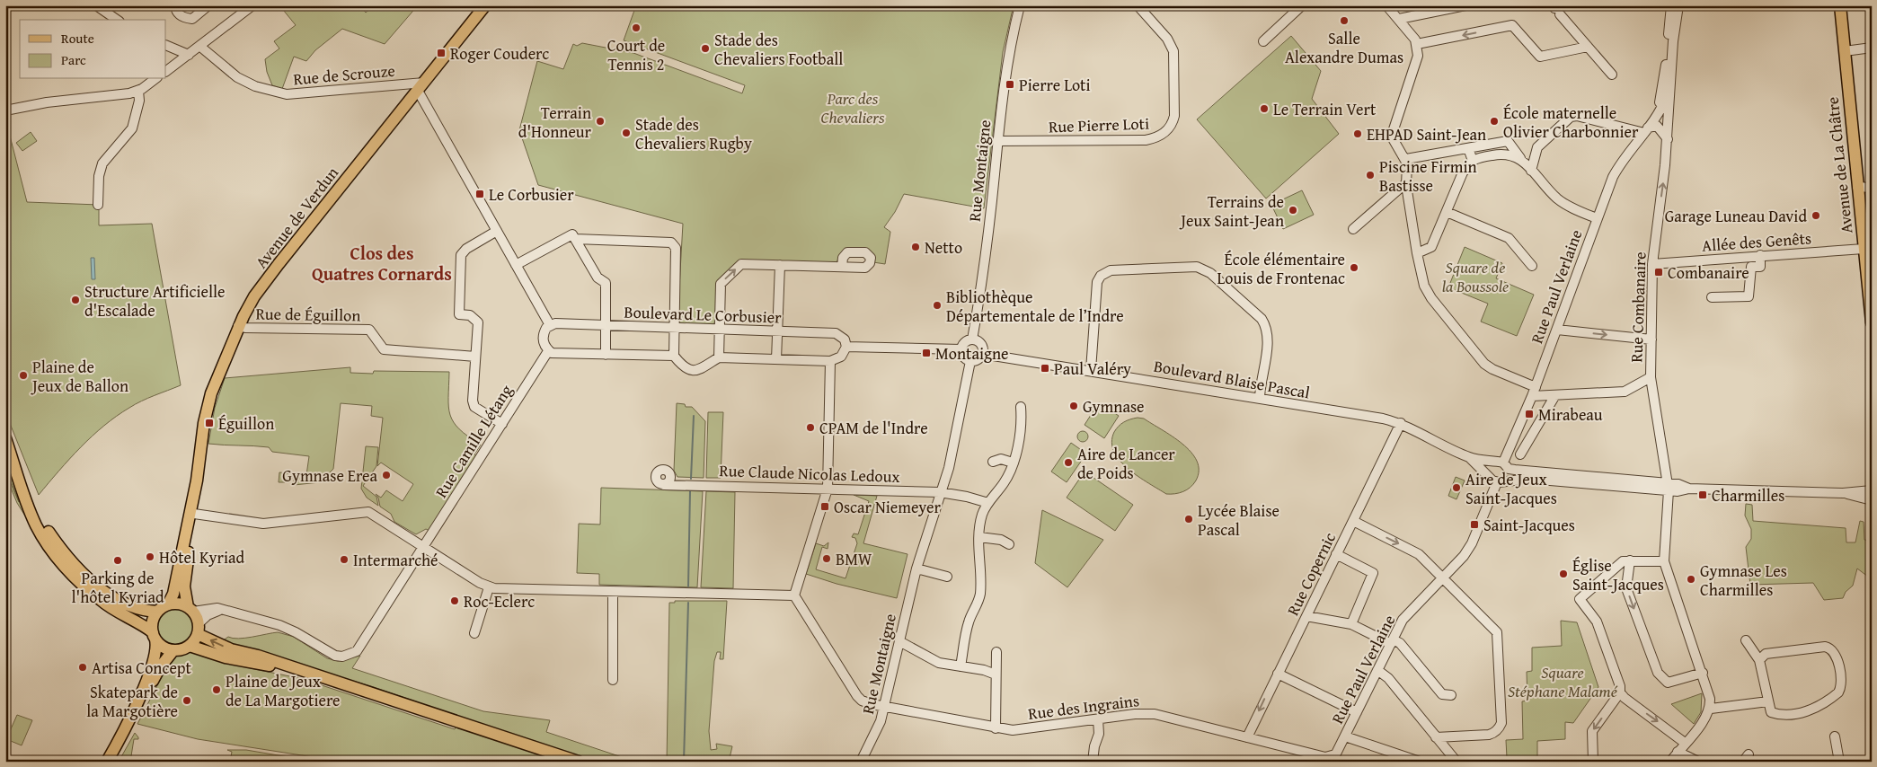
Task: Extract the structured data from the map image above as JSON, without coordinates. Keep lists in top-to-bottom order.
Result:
{
  "streets": {
    "main road": ["Avenue de La Châtre", "Avenue de Verdun"],
    "street": [
      "Rue de Scrouze",
      "Rue Pierre Loti",
      "Rue Montaigne",
      "Allée des Genêts",
      "Rue Paul Verlaine",
      "Rue Combanaire",
      "Rue de Éguillon",
      "Boulevard Le Corbusier",
      "Boulevard Blaise Pascal",
      "Rue Camille Létang",
      "Rue Claude Nicolas Ledoux",
      "Rue Copernic",
      "Rue des Ingrains"
    ]
  },
  "crossings": [
    ["Rue de Scrouze", "Avenue de Verdun"],
    ["Rue Pierre Loti", "Rue Montaigne"],
    ["Avenue de La Châtre", "Allée des Genêts"],
    ["Rue Montaigne", "Boulevard Blaise Pascal"],
    ["Rue Montaigne", "Rue Claude Nicolas Ledoux"],
    ["Rue Montaigne", "Rue des Ingrains"],
    ["Avenue de Verdun", "Rue de Éguillon"],
    ["Avenue de Verdun", "Rue Camille Létang"],
    ["Allée des Genêts", "Rue Combanaire"],
    ["Rue Paul Verlaine", "Rue Combanaire"],
    ["Rue Paul Verlaine", "Boulevard Blaise Pascal"],
    ["Rue Paul Verlaine", "Rue des Ingrains"],
    ["Boulevard Blaise Pascal", "Rue Copernic"],
    ["Rue Copernic", "Rue des Ingrains"]
  ],
  "districts": ["Clos des Quatres Cornards"],
  "parks": ["Parc des Chevaliers", "Square de la Boussole", "Square Stéphane Malamé"],
  "places": {
    "other": [
      "Salle Alexandre Dumas",
      "Court de Tennis 2",
      "Stade des Chevaliers Football",
      "Le Terrain Vert",
      "Terrain d'Honneur",
      "École maternelle Olivier Charbonnier",
      "Stade des Chevaliers Rugby",
      "EHPAD Saint-Jean",
      "Piscine Firmin Bastisse",
      "Terrains de Jeux Saint-Jean",
      "Garage Luneau David",
      "Netto",
      "École élémentaire Louis de Frontenac",
      "Structure Artificielle d'Escalade",
      "Bibliothèque Départementale de l’Indre",
      "Plaine de Jeux de Ballon",
      "Gymnase",
      "CPAM de l'Indre",
      "Aire de Lancer de Poids",
      "Gymnase Erea",
      "Aire de Jeux Saint-Jacques",
      "Lycée Blaise Pascal",
      "Hôtel Kyriad",
      "BMW",
      "Intermarché",
      "Parking de l'hôtel Kyriad",
      "Église Saint-Jacques",
      "Gymnase Les Charmilles",
      "Roc-Eclerc",
      "Artisa Concept",
      "Plaine de Jeux de La Margotiere",
      "Skatepark de la Margotière"
    ],
    "transit": [
      "Roger Couderc",
      "Pierre Loti",
      "Le Corbusier",
      "Combanaire",
      "Montaigne",
      "Paul Valéry",
      "Mirabeau",
      "Éguillon",
      "Charmilles",
      "Oscar Niemeyer",
      "Saint-Jacques"
    ]
  },
  "legend": ["Route", "Parc"]
}
